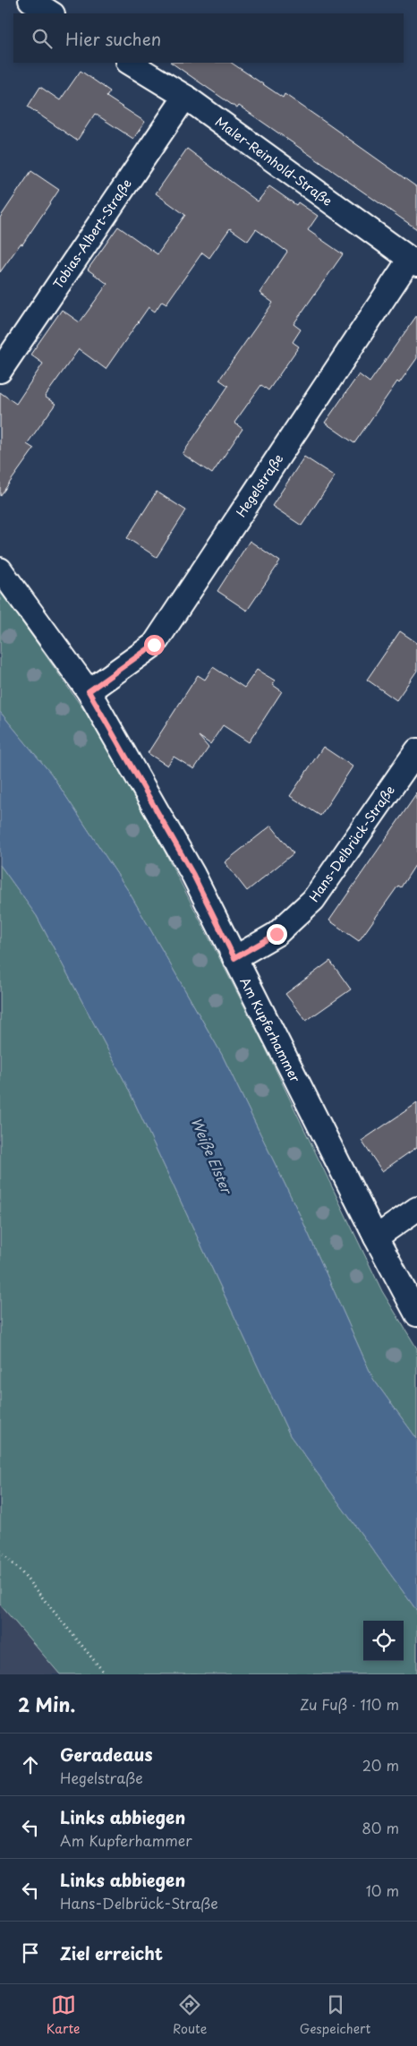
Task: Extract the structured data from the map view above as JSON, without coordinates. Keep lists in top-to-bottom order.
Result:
{
  "streets": {
    "street": [
      "Maler-Reinhold-Straße",
      "Tobias-Albert-Straße",
      "Hegelstraße",
      "Hans-Delbrück-Straße",
      "Am Kupferhammer"
    ]
  },
  "crossings": [
    ["Maler-Reinhold-Straße", "Tobias-Albert-Straße"],
    ["Maler-Reinhold-Straße", "Hegelstraße"],
    ["Hegelstraße", "Am Kupferhammer"],
    ["Hans-Delbrück-Straße", "Am Kupferhammer"]
  ],
  "water": ["Weiße Elster"],
  "page": {
    "search": "Hier suchen",
    "heading": ["2 Min.", "Zu Fuß · 110 m"],
    "list": [
      ["Geradeaus", "Hegelstraße", "20 m"],
      ["Links abbiegen", "Am Kupferhammer", "80 m"],
      ["Links abbiegen", "Hans-Delbrück-Straße", "10 m"],
      "Ziel erreicht"
    ],
    "nav": ["Karte", "Route", "Gespeichert"]
  }
}
